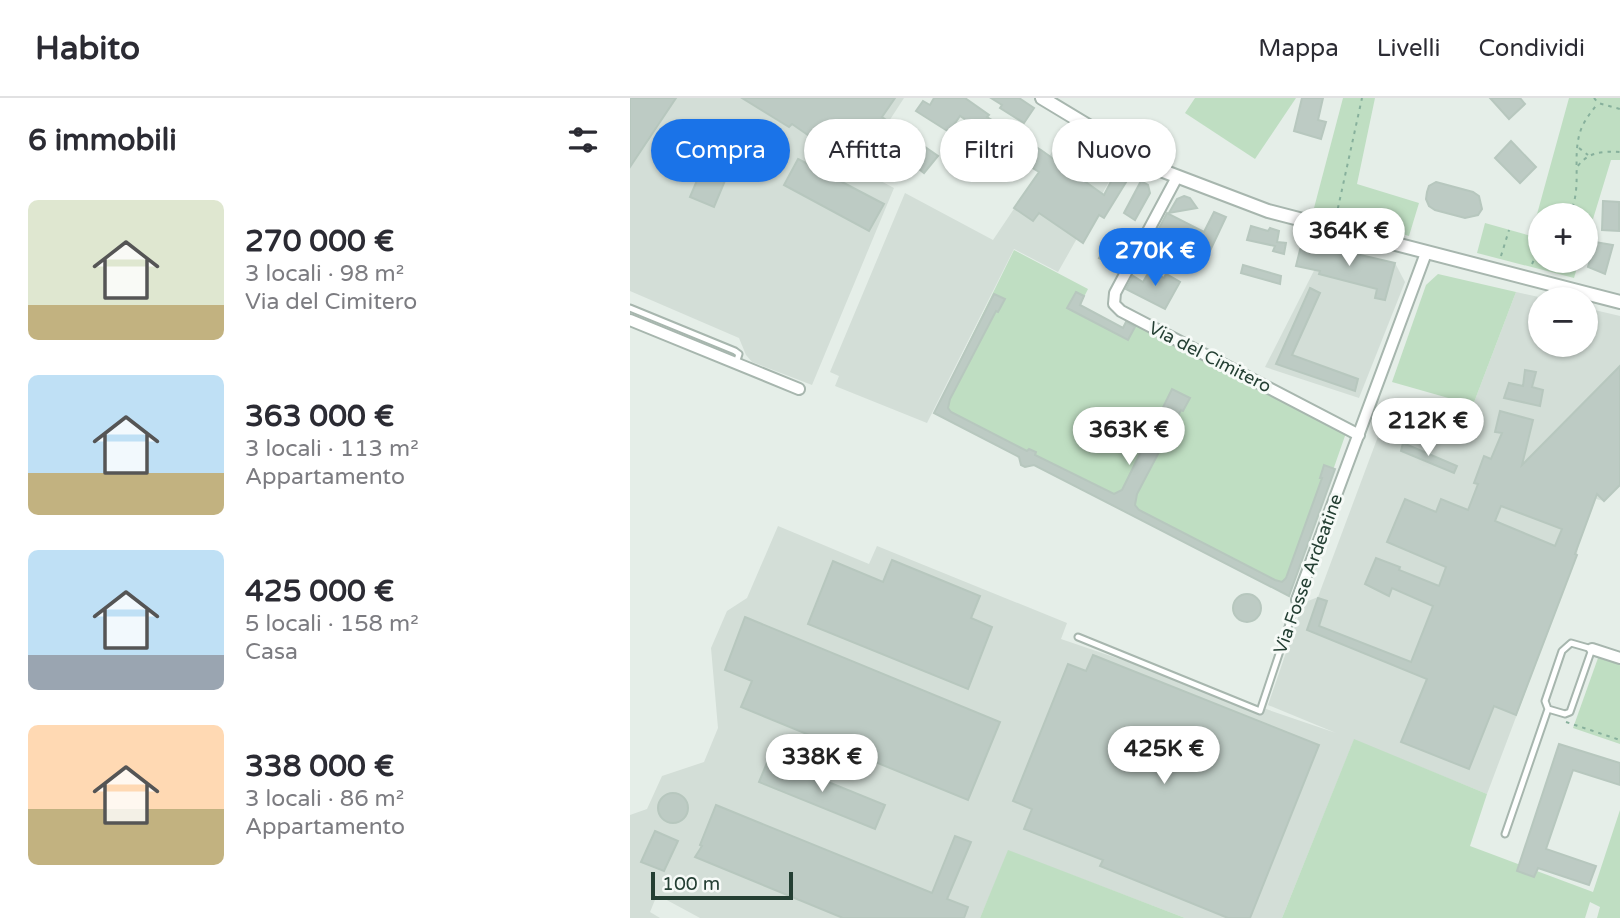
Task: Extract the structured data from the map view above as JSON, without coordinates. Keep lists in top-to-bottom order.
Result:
{
  "streets": {
    "street": ["Via del Cimitero", "Via Fosse Ardeatine"]
  },
  "crossings": [
    ["Via del Cimitero", "Via Fosse Ardeatine"]
  ],
  "scale_bar": "100 m",
  "page": {
    "header": "Habito",
    "nav": ["Mappa", "Livelli", "Condividi"],
    "heading": "6 immobili",
    "chip": [
      "Compra",
      "Affitta",
      "Filtri",
      "Nuovo"
    ],
    "list": [
      {
        "name": "270 000 €",
        "note": "3 locali · 98 m² · Via del Cimitero"
      },
      {
        "name": "363 000 €",
        "note": "3 locali · 113 m² · Appartamento"
      },
      {
        "name": "425 000 €",
        "note": "5 locali · 158 m² · Casa"
      },
      {
        "name": "338 000 €",
        "note": "3 locali · 86 m² · Appartamento"
      }
    ],
    "map_buttons": ["+", "−"],
    "price": [
      "364K €",
      "270K €",
      "212K €",
      "363K €",
      "425K €",
      "338K €"
    ],
    "scale": "100 m"
  }
}
